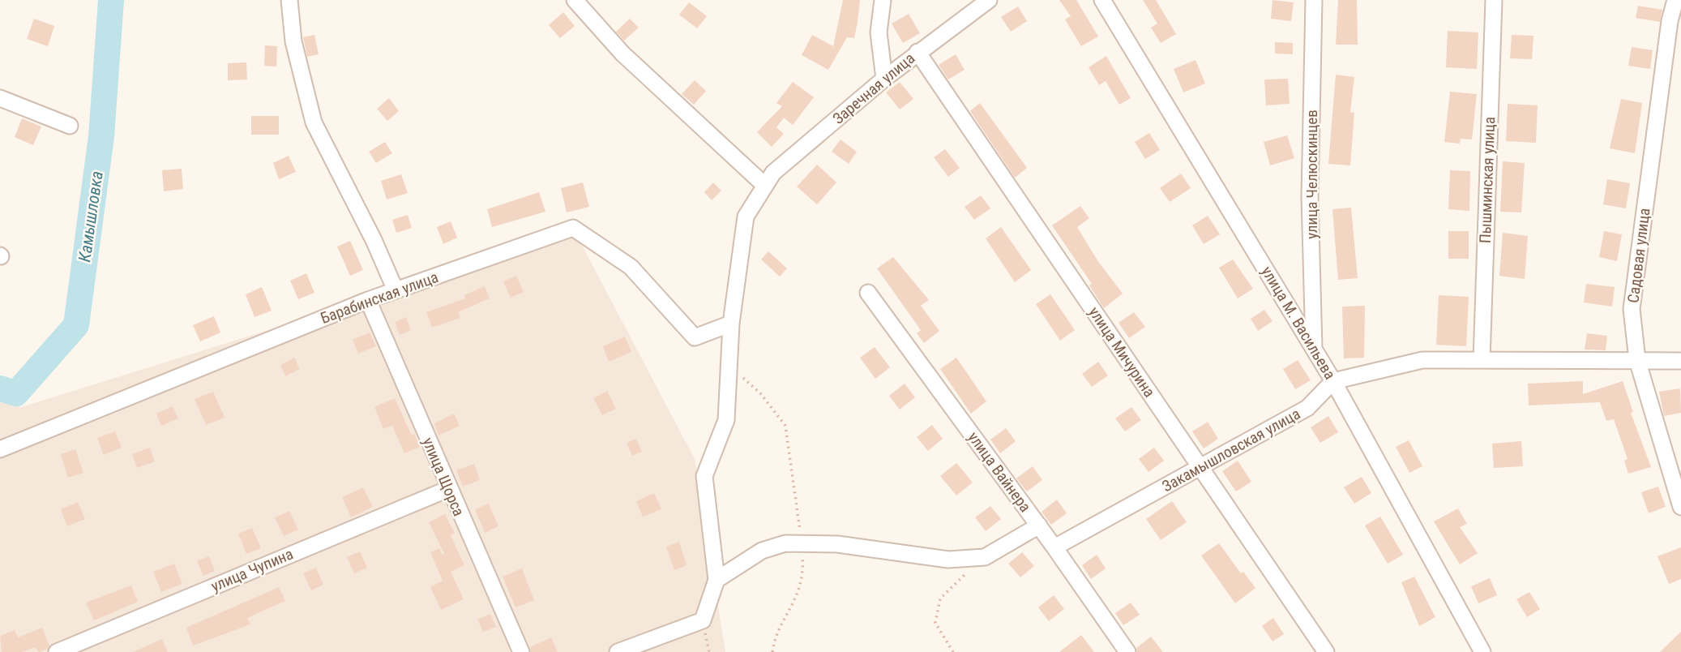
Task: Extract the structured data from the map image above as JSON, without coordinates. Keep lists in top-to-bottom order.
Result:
{
  "streets": {
    "street": [
      "Заречная улица",
      "улица Челюскинцев",
      "Пышминская улица",
      "Садовая улица",
      "Барабинская улица",
      "улица М. Васильева",
      "улица Мичурина",
      "Закамышловская улица",
      "улица Вайнера",
      "улица Щорса",
      "улица Чупина"
    ]
  },
  "crossings": [
    ["Заречная улица", "Барабинская улица"],
    ["Заречная улица", "улица Мичурина"],
    ["улица Челюскинцев", "улица М. Васильева"],
    ["Барабинская улица", "улица Щорса"],
    ["улица М. Васильева", "Закамышловская улица"],
    ["улица Мичурина", "Закамышловская улица"],
    ["Закамышловская улица", "улица Вайнера"],
    ["улица Щорса", "улица Чупина"]
  ],
  "water": ["Камышловка"]
}
